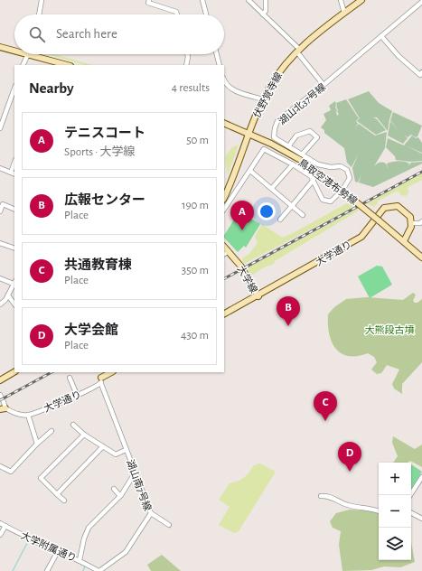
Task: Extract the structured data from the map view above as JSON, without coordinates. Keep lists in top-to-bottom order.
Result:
{
  "streets": {
    "main road": [
      "伏野覚寺線",
      "鳥取空港布勢線",
      "大学通り",
      "大学線"
    ],
    "street": ["湖山北37号線", "湖山南7号線", "大学附属通り"]
  },
  "crossings": [
    ["伏野覚寺線", "鳥取空港布勢線"],
    ["湖山北37号線", "鳥取空港布勢線"],
    ["大学通り", "大学線"],
    ["大学通り", "湖山南7号線"],
    ["湖山南7号線", "大学附属通り"]
  ],
  "parks": ["大熊段古墳"],
  "page": {
    "search": "Search here",
    "heading": ["Nearby", "4 results"],
    "list": [
      {
        "mark": "A",
        "name": "テニスコート",
        "note": "Sports · 大学線",
        "value": "50 m"
      },
      {
        "mark": "B",
        "name": "広報センター",
        "note": "Place",
        "value": "190 m"
      },
      {
        "mark": "C",
        "name": "共通教育棟",
        "note": "Place",
        "value": "350 m"
      },
      {
        "mark": "D",
        "name": "大学会館",
        "note": "Place",
        "value": "430 m"
      }
    ],
    "pins": [
      "A",
      "B",
      "C",
      "D"
    ],
    "map_buttons": ["+", "−"]
  }
}
